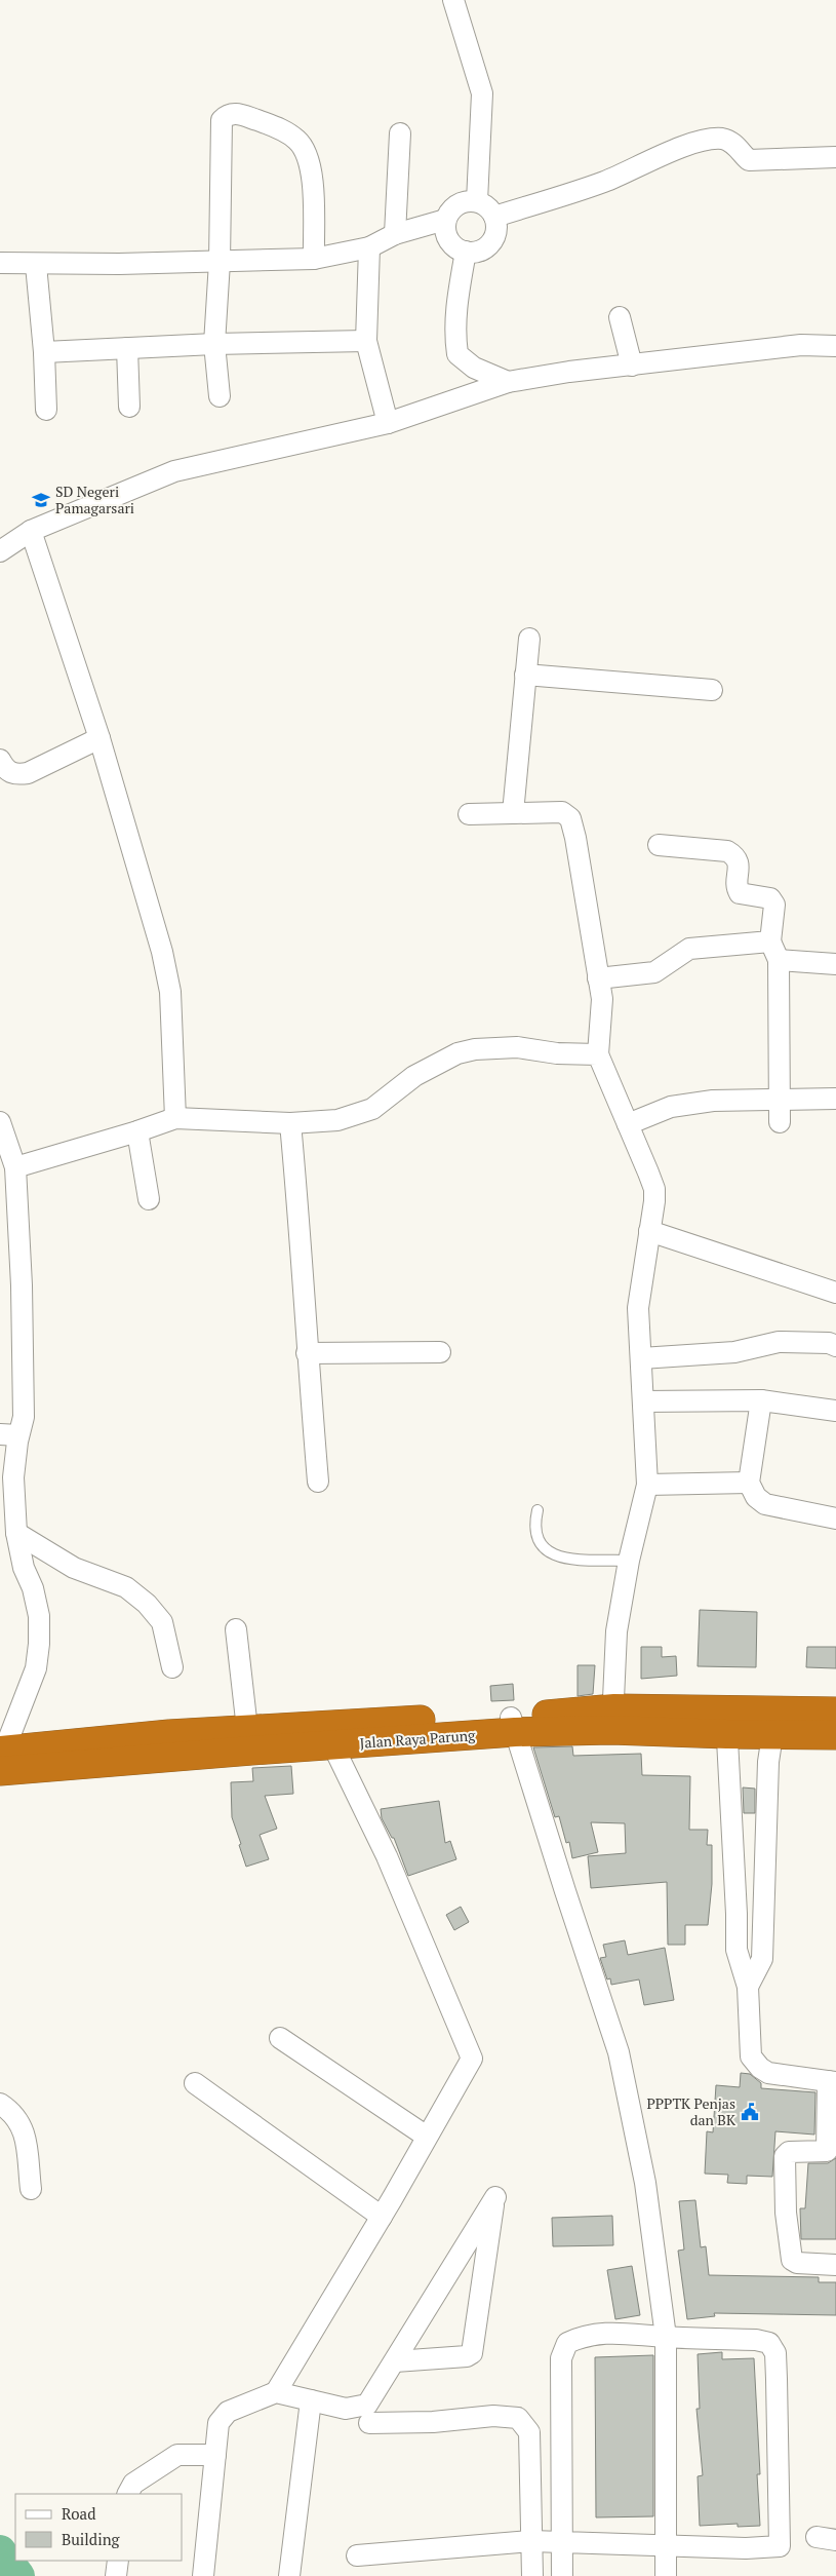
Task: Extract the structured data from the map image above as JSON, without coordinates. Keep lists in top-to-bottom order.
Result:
{
  "streets": {
    "highway": ["Jalan Raya Parung"]
  },
  "places": {
    "school or university": ["SD Negeri Pamagarsari"],
    "public building": ["PPPTK Penjas dan BK"]
  },
  "legend": ["Road", "Building"]
}
